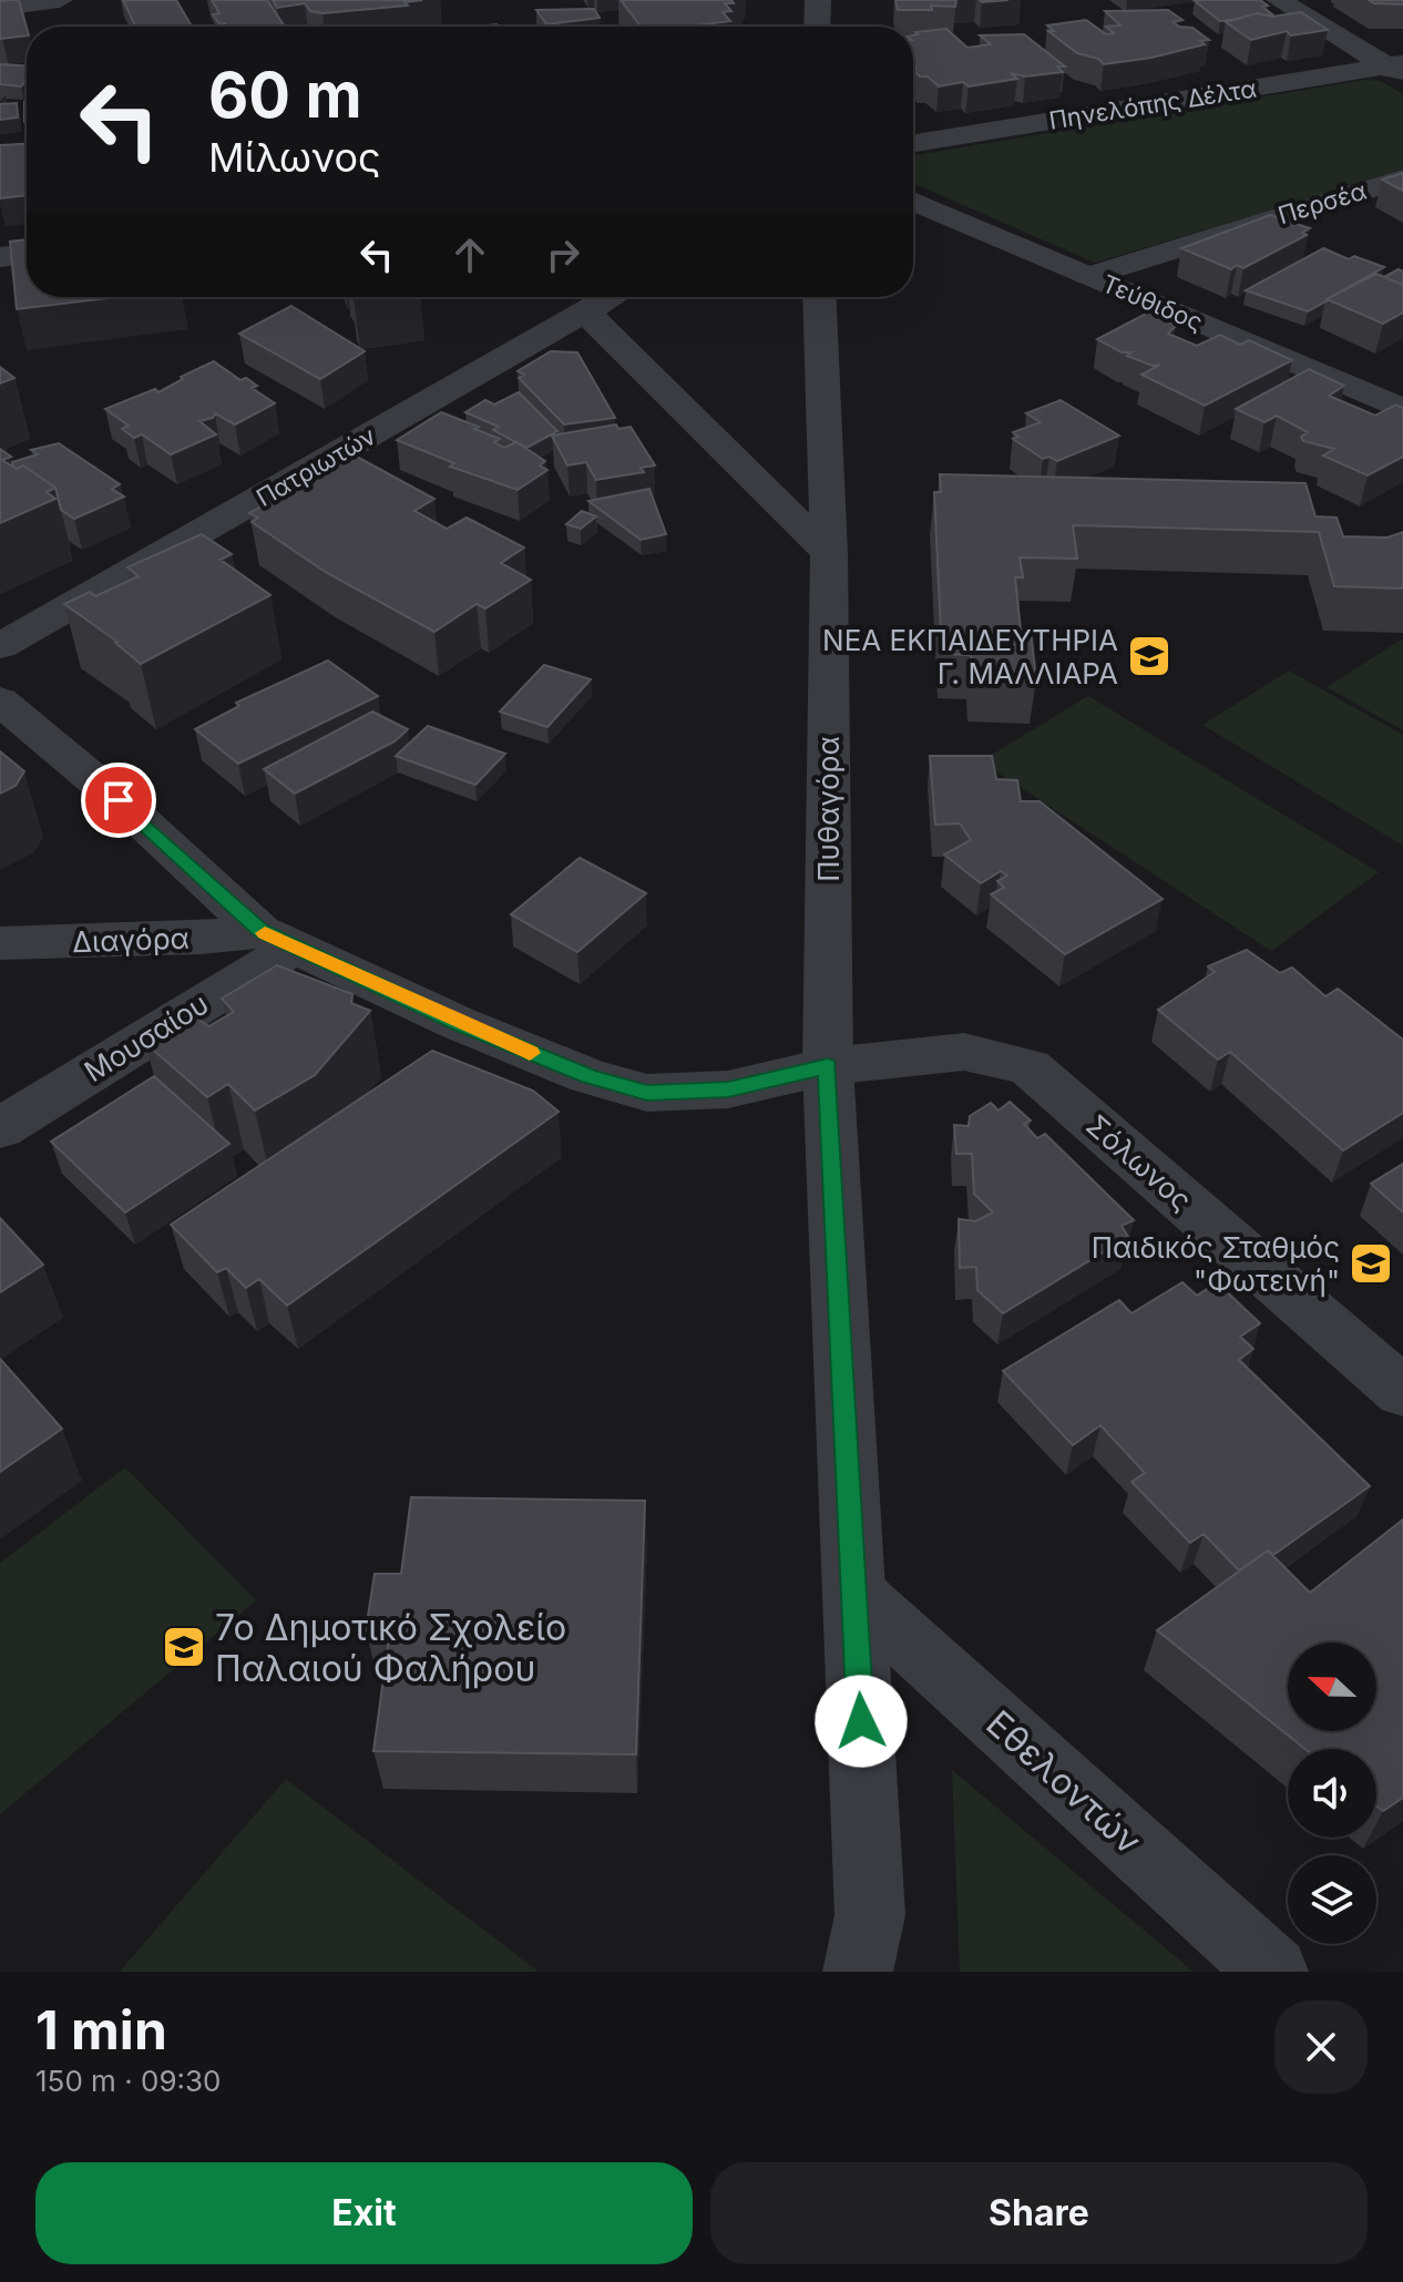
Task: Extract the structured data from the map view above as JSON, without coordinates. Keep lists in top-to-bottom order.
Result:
{
  "streets": {
    "street": [
      "Πηνελόπης Δέλτα",
      "Περσέα",
      "Τεύθιδος",
      "Πατριωτών",
      "Πυθαγόρα",
      "Διαγόρα",
      "Μουσαίου",
      "Σόλωνος",
      "Εθελοντών"
    ]
  },
  "crossings": [
    ["Περσέα", "Τεύθιδος"],
    ["Πυθαγόρα", "Σόλωνος"],
    ["Διαγόρα", "Μουσαίου"],
    ["Διαγόρα", "Σόλωνος"],
    ["Μουσαίου", "Σόλωνος"]
  ],
  "places": {
    "school or university": ["ΝΕΑ ΕΚΠΑΙΔΕΥΤΗΡΙΑ Γ. ΜΑΛΛΙΑΡΑ", "Παιδικός Σταθμός \"Φωτεινή\"", "7ο Δημοτικό Σχολείο Παλαιού Φαλήρου"]
  },
  "north": "left",
  "page": {
    "turn": ["60 m", "Μίλωνος"],
    "heading": ["1 min", "150 m · 09:30"],
    "buttons": ["Exit", "Share"]
  }
}
